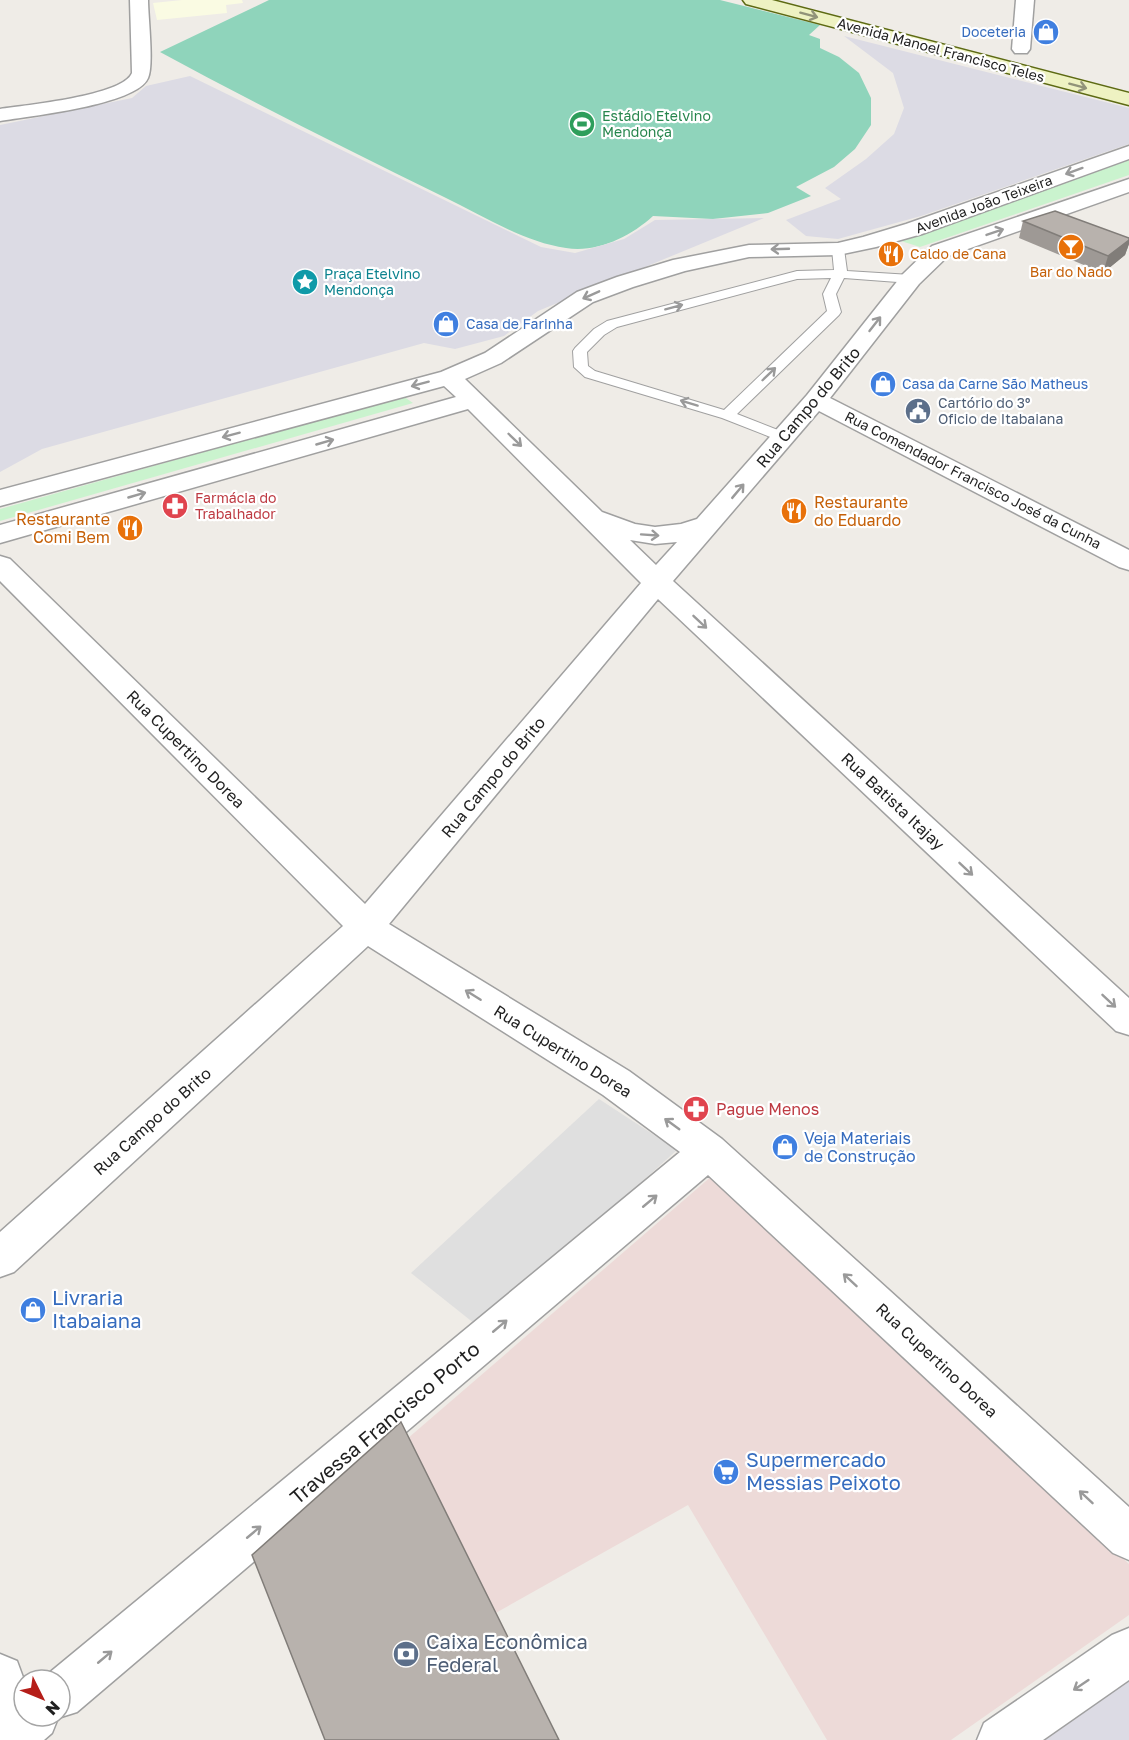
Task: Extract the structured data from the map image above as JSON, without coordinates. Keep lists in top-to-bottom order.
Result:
{
  "streets": {
    "main road": ["Avenida Manoel Francisco Teles"],
    "street": [
      "Avenida João Teixeira",
      "Rua Campo do Brito",
      "Rua Comendador Francisco José da Cunha",
      "Rua Cupertino Dorea",
      "Rua Batista Itajay",
      "Travessa Francisco Porto"
    ]
  },
  "crossings": [
    ["Avenida João Teixeira", "Rua Campo do Brito"],
    ["Rua Campo do Brito", "Rua Comendador Francisco José da Cunha"],
    ["Rua Campo do Brito", "Rua Cupertino Dorea"],
    ["Rua Campo do Brito", "Rua Batista Itajay"],
    ["Rua Cupertino Dorea", "Travessa Francisco Porto"]
  ],
  "one_way": [
    "Avenida Manoel Francisco Teles",
    "Rua Cupertino Dorea",
    "Rua Batista Itajay",
    "Travessa Francisco Porto"
  ],
  "places": {
    "shop": [
      "Doceteria",
      "Casa de Farinha",
      "Casa da Carne São Matheus",
      "Veja Materiais de Construção",
      "Livraria Itabaiana"
    ],
    "sports": ["Estádio Etelvino Mendonça"],
    "bar": ["Bar do Nado"],
    "restaurant": ["Caldo de Cana", "Restaurante do Eduardo", "Restaurante Comi Bem"],
    "place": ["Praça Etelvino Mendonça"],
    "public building": ["Cartório do 3º Oficio de Itabaiana"],
    "pharmacy": ["Farmácia do Trabalhador", "Pague Menos"],
    "supermarket": ["Supermercado Messias Peixoto"],
    "bank": ["Caixa Econômica Federal"]
  },
  "north": "bottom right"
}
